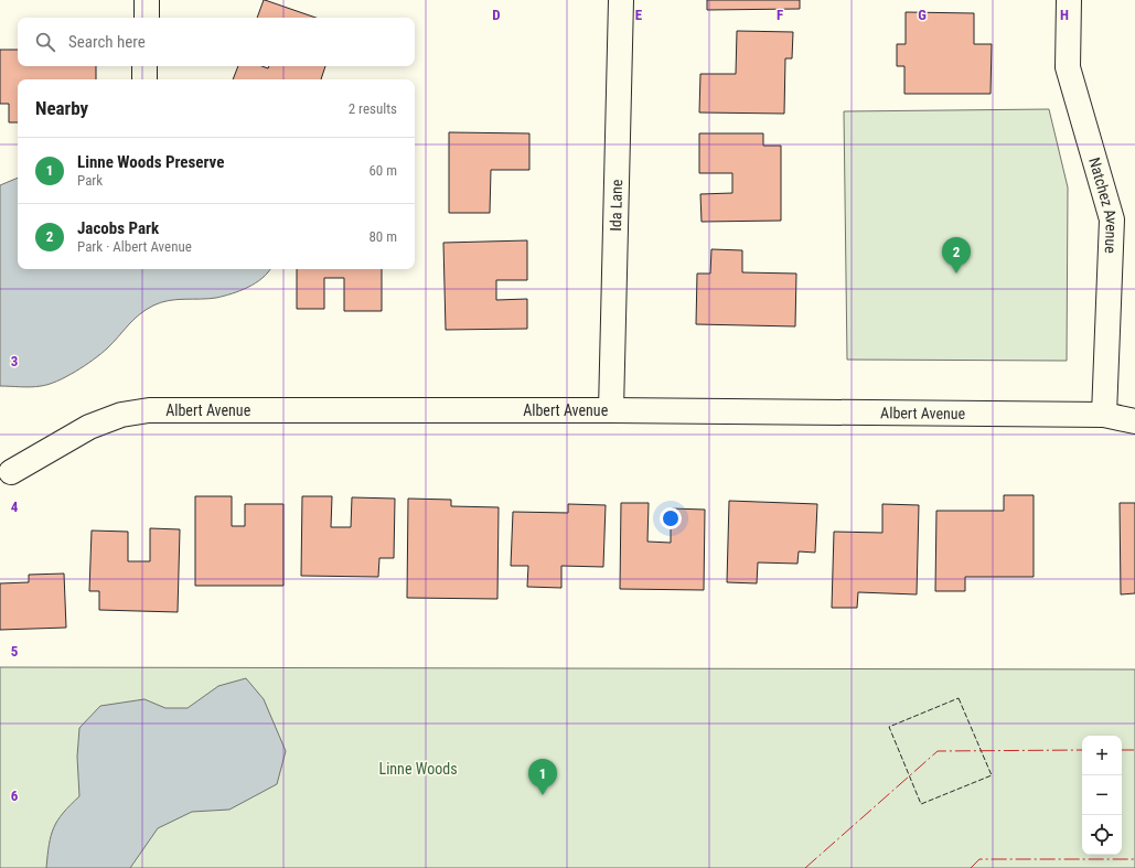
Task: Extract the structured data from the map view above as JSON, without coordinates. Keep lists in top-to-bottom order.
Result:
{
  "streets": {
    "street": ["Ida Lane", "Natchez Avenue", "Albert Avenue"]
  },
  "crossings": [
    ["Ida Lane", "Albert Avenue"],
    ["Natchez Avenue", "Albert Avenue"]
  ],
  "parks": ["Linne Woods"],
  "page": {
    "search": "Search here",
    "heading": ["Nearby", "2 results"],
    "list": [
      {
        "mark": "1",
        "name": "Linne Woods Preserve",
        "note": "Park",
        "value": "60 m"
      },
      {
        "mark": "2",
        "name": "Jacobs Park",
        "note": "Park · Albert Avenue",
        "value": "80 m"
      }
    ],
    "pins": ["2", "1"],
    "map_buttons": ["+", "−"]
  },
  "grid": {
    "columns": [
      "D",
      "E",
      "F",
      "G",
      "H"
    ],
    "rows": [
      "3",
      "4",
      "5",
      "6"
    ]
  }
}
